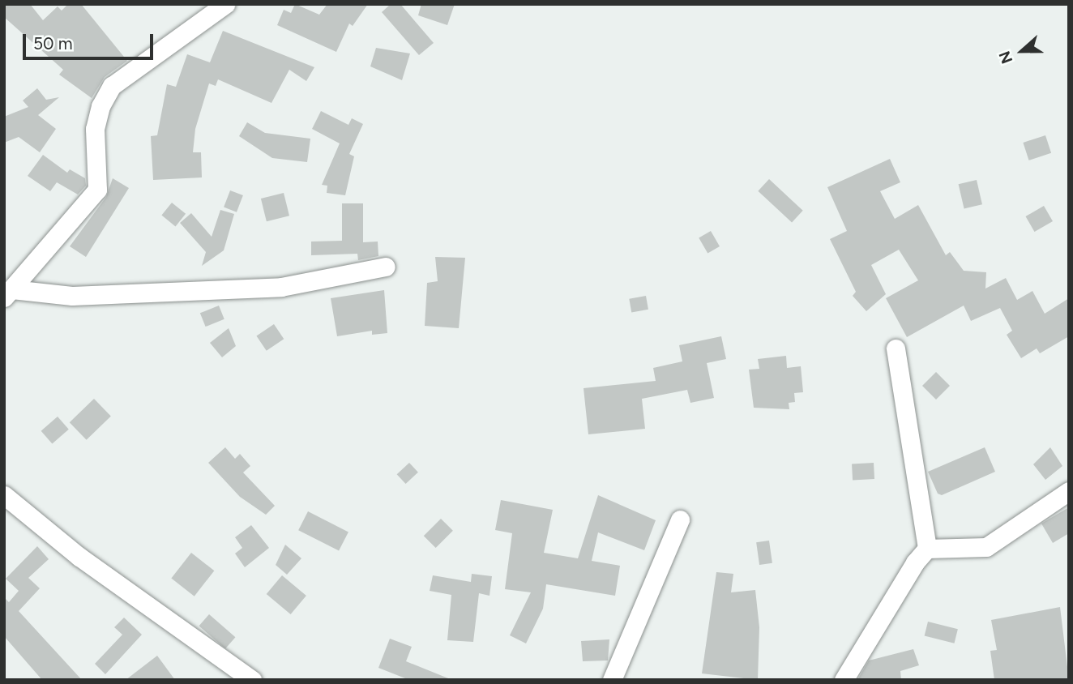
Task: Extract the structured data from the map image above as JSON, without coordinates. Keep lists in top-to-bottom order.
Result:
{
  "scale_bar": "50 m",
  "north": "left"
}
